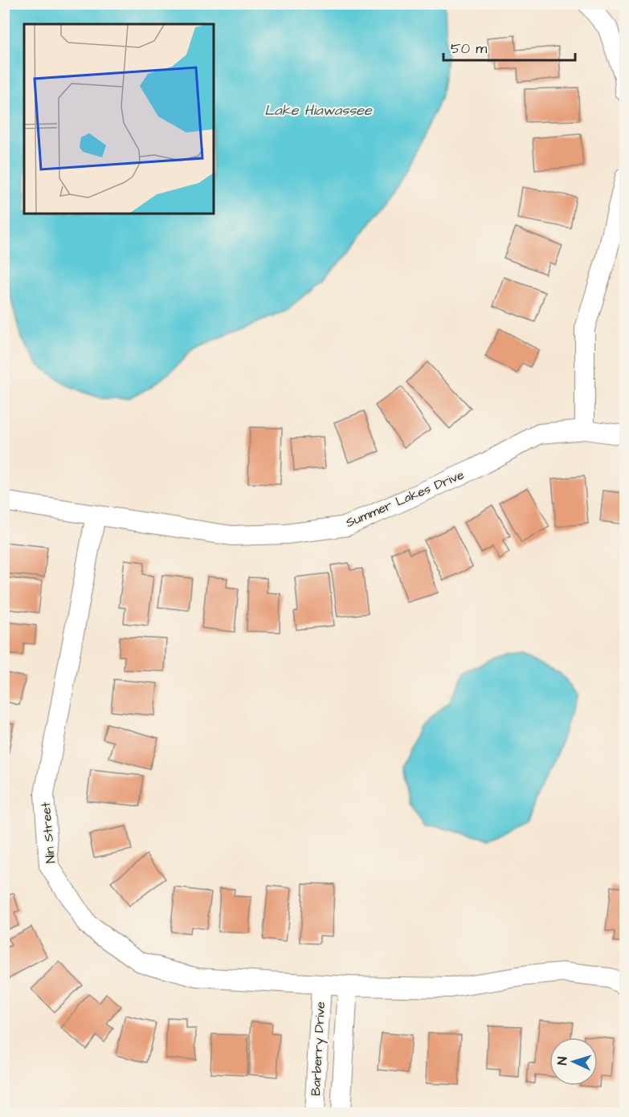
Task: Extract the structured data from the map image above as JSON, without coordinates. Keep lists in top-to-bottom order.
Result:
{
  "streets": {
    "street": ["Summer Lakes Drive", "Nin Street", "Barberry Drive"]
  },
  "crossings": [
    ["Summer Lakes Drive", "Nin Street"],
    ["Nin Street", "Barberry Drive"]
  ],
  "water": ["Lake Hiawassee"],
  "scale_bar": "50 m",
  "north": "left"
}
